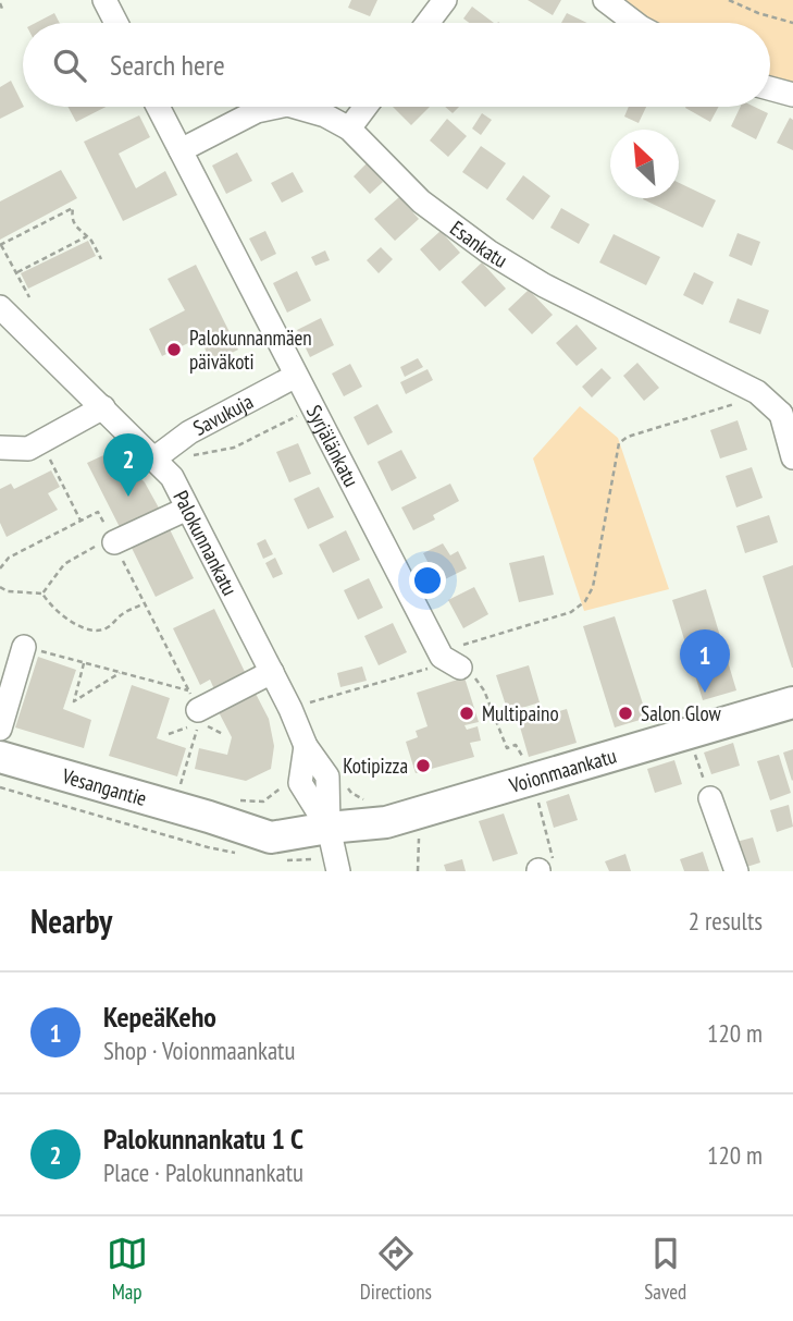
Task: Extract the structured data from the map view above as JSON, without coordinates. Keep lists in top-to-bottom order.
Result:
{
  "streets": {
    "main road": ["Voionmaankatu", "Vesangantie"],
    "street": [
      "Esankatu",
      "Savukuja",
      "Syrjälänkatu",
      "Palokunnankatu"
    ]
  },
  "crossings": [
    ["Esankatu", "Syrjälänkatu"],
    ["Savukuja", "Syrjälänkatu"],
    ["Savukuja", "Palokunnankatu"],
    ["Voionmaankatu", "Vesangantie"]
  ],
  "places": [
    "Palokunnanmäen päiväkoti",
    "Multipaino",
    "Salon Glow",
    "Kotipizza"
  ],
  "north": "top left",
  "page": {
    "search": "Search here",
    "pins": ["2", "1"],
    "heading": ["Nearby", "2 results"],
    "list": [
      {
        "mark": "1",
        "name": "KepeäKeho",
        "note": "Shop · Voionmaankatu",
        "value": "120 m"
      },
      {
        "mark": "2",
        "name": "Palokunnankatu 1 C",
        "note": "Place · Palokunnankatu",
        "value": "120 m"
      }
    ],
    "nav": ["Map", "Directions", "Saved"]
  }
}
